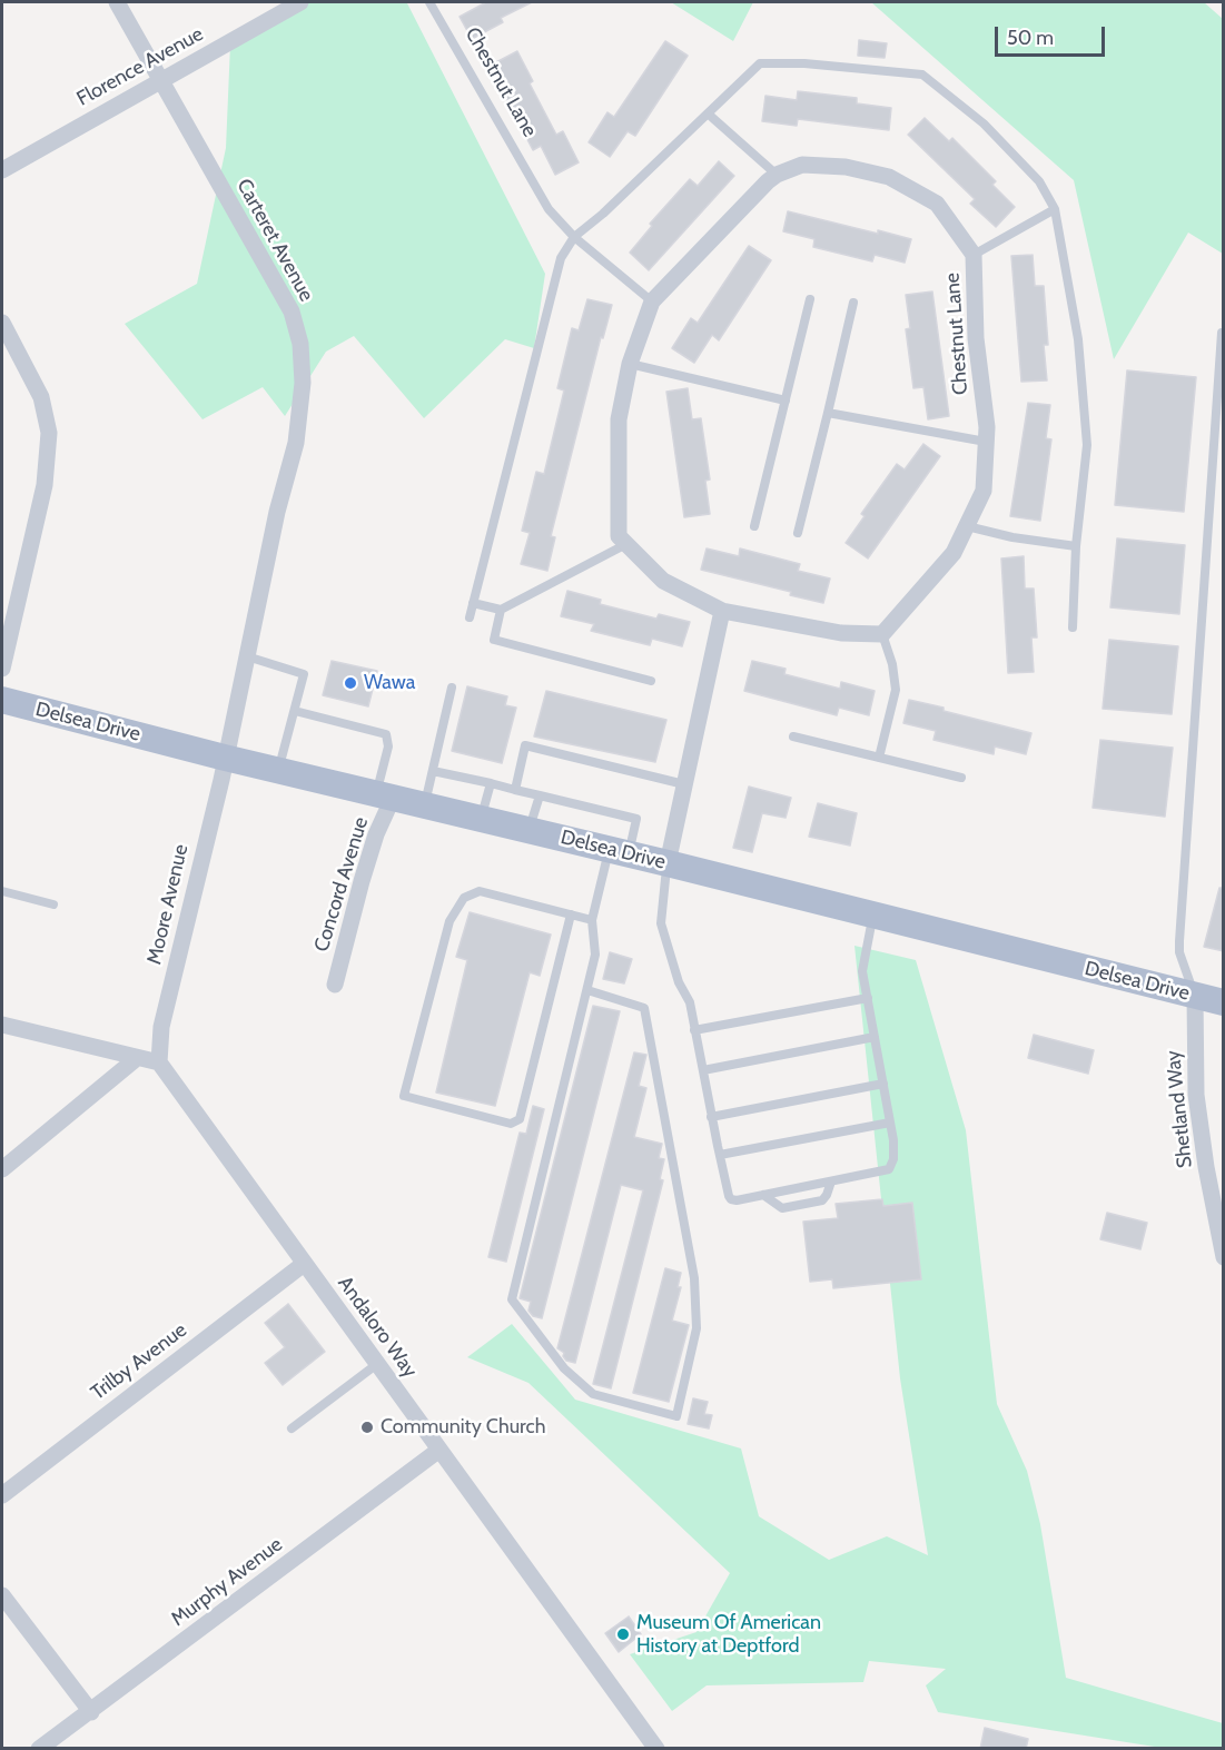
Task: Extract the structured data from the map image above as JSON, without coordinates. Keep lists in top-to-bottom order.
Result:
{
  "streets": {
    "main road": ["Delsea Drive"],
    "street": [
      "Florence Avenue",
      "Chestnut Lane",
      "Carteret Avenue",
      "Concord Avenue",
      "Moore Avenue",
      "Shetland Way",
      "Andaloro Way",
      "Trilby Avenue",
      "Murphy Avenue"
    ]
  },
  "crossings": [
    ["Florence Avenue", "Carteret Avenue"],
    ["Carteret Avenue", "Delsea Drive"],
    ["Carteret Avenue", "Moore Avenue"],
    ["Delsea Drive", "Concord Avenue"],
    ["Delsea Drive", "Moore Avenue"],
    ["Delsea Drive", "Shetland Way"],
    ["Moore Avenue", "Andaloro Way"],
    ["Andaloro Way", "Trilby Avenue"],
    ["Andaloro Way", "Murphy Avenue"]
  ],
  "places": ["Wawa", "Community Church", "Museum Of American History at Deptford"],
  "scale_bar": "50 m"
}
